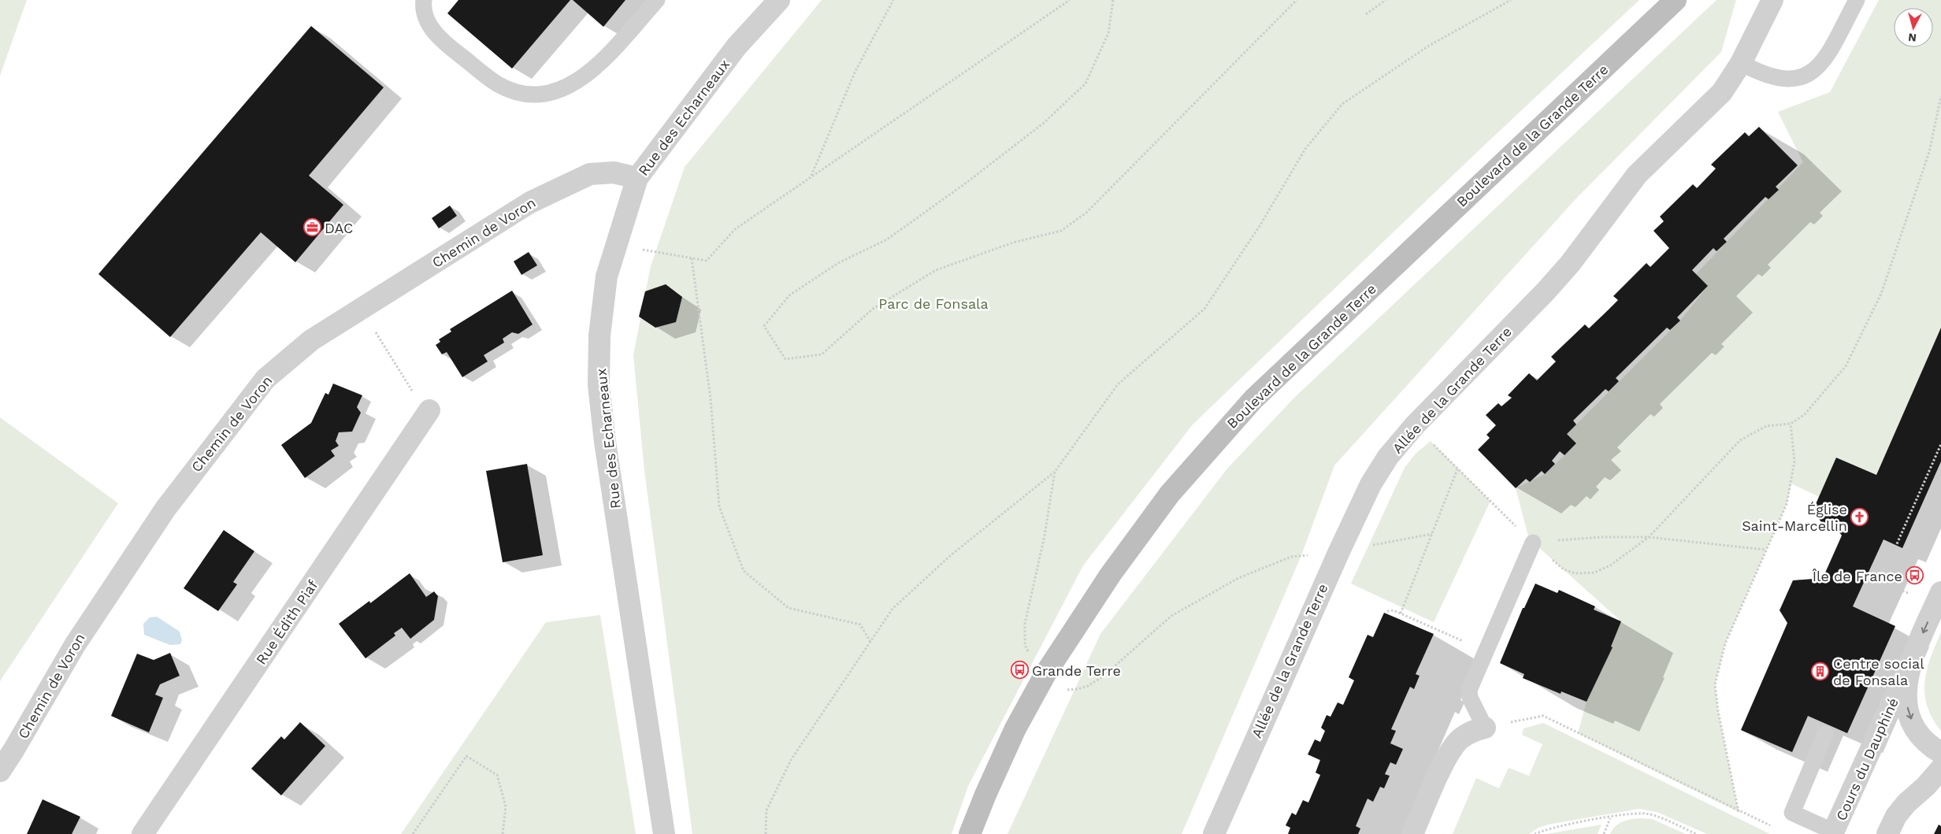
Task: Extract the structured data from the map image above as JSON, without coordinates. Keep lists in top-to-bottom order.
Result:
{
  "streets": {
    "street": [
      "Rue des Echarneaux",
      "Boulevard de la Grande Terre",
      "Chemin de Voron",
      "Allée de la Grande Terre",
      "Rue Édith Piaf",
      "Cours du Dauphiné"
    ]
  },
  "crossings": [
    ["Rue des Echarneaux", "Chemin de Voron"]
  ],
  "parks": ["Parc de Fonsala"],
  "places": {
    "office": ["DAC"],
    "church": ["Église Saint-Marcellin"],
    "bus stop": ["Île de France", "Grande Terre"],
    "building": ["Centre social de Fonsala"]
  },
  "north": "bottom"
}
